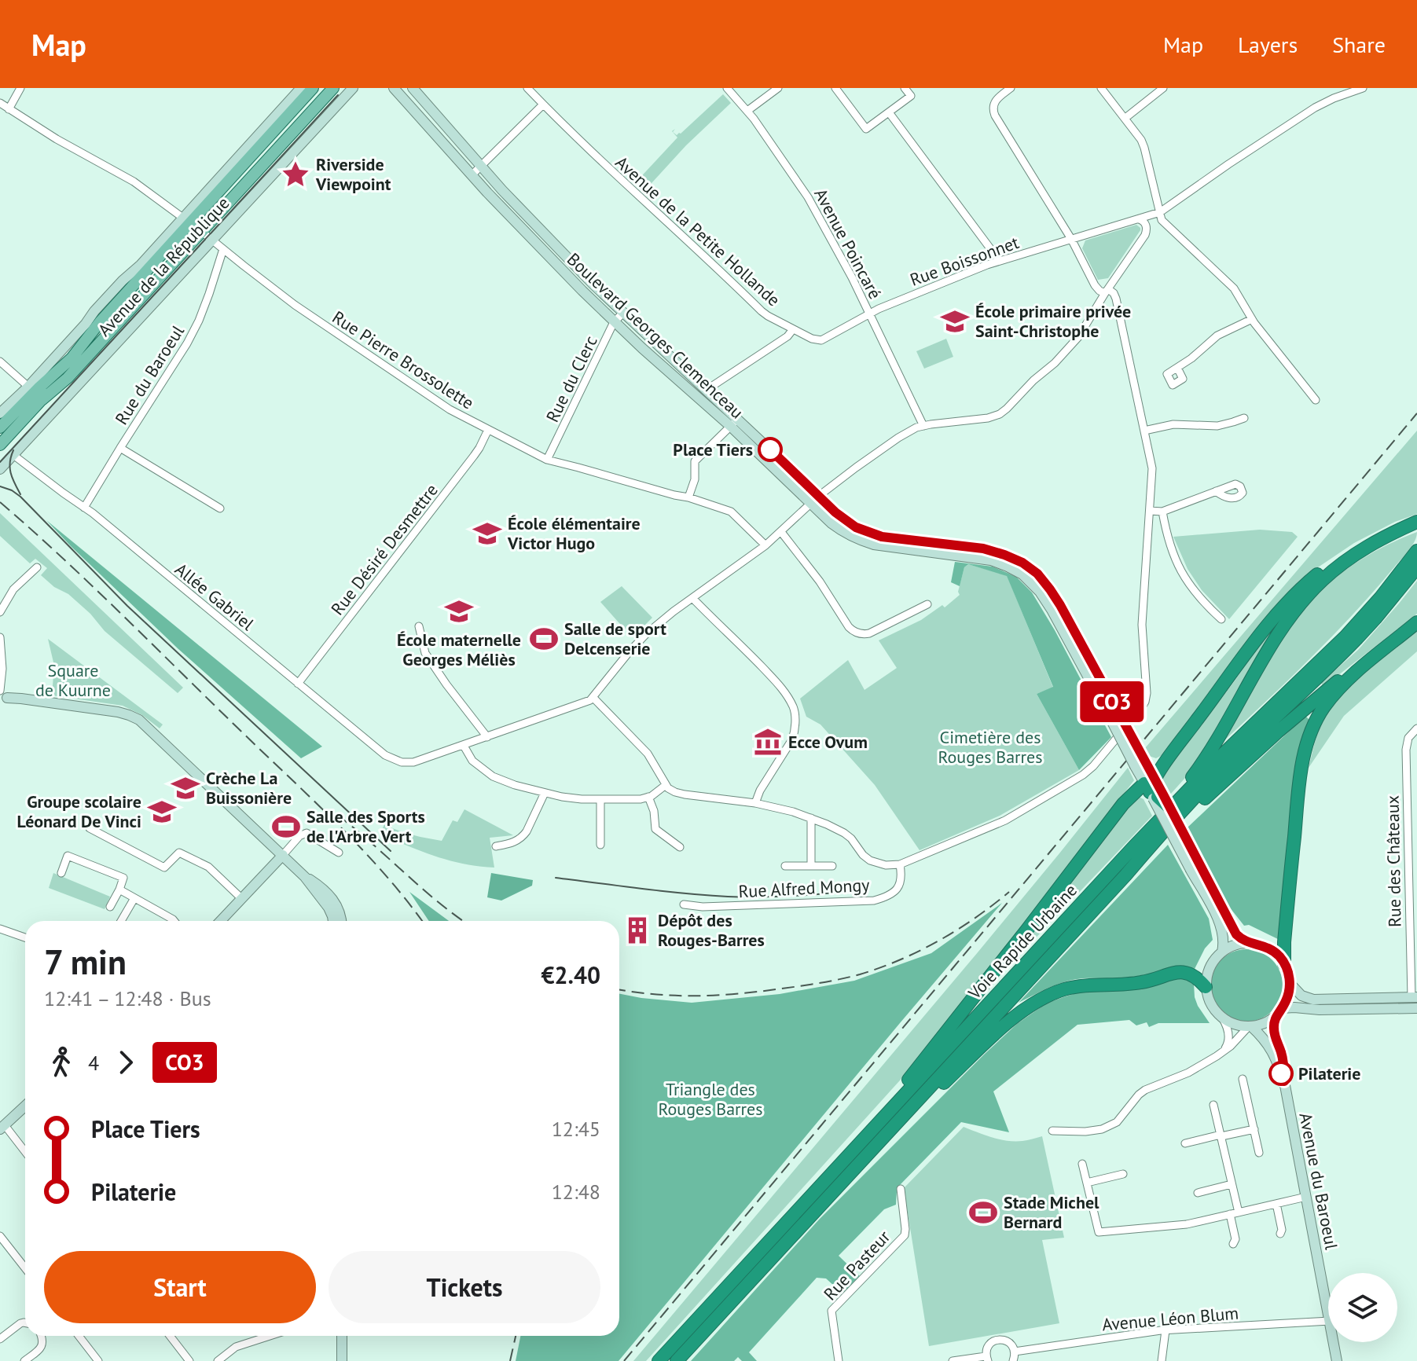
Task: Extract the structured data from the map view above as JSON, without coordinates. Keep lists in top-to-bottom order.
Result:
{
  "streets": {
    "highway": ["Voie Rapide Urbaine"],
    "main road": ["Avenue de la République", "Boulevard Georges Clemenceau", "Avenue du Baroeul"],
    "street": [
      "Avenue de la Petite Hollande",
      "Avenue Poincaré",
      "Rue Boissonnet",
      "Rue Pierre Brossolette",
      "Rue du Baroeul",
      "Rue du Clerc",
      "Rue Désiré Desmettre",
      "Allée Gabriel",
      "Rue des Châteaux",
      "Rue Alfred Mongy",
      "Rue Pasteur",
      "Avenue Léon Blum"
    ]
  },
  "crossings": [
    ["Avenue de la Petite Hollande", "Avenue Poincaré"],
    ["Avenue de la Petite Hollande", "Rue Boissonnet"],
    ["Avenue Poincaré", "Rue Boissonnet"],
    ["Avenue de la République", "Rue Pierre Brossolette"],
    ["Avenue de la République", "Allée Gabriel"],
    ["Boulevard Georges Clemenceau", "Rue du Clerc"],
    ["Boulevard Georges Clemenceau", "Avenue du Baroeul"],
    ["Rue Pierre Brossolette", "Rue du Baroeul"],
    ["Rue Pierre Brossolette", "Rue du Clerc"],
    ["Rue Pierre Brossolette", "Rue Désiré Desmettre"],
    ["Rue du Baroeul", "Allée Gabriel"],
    ["Rue Désiré Desmettre", "Allée Gabriel"]
  ],
  "parks": ["Square de Kuurne", "Cimetière des Rouges Barres", "Triangle des Rouges Barres"],
  "places": {
    "place": ["Riverside Viewpoint"],
    "school or university": [
      "École primaire privée Saint-Christophe",
      "École élémentaire Victor Hugo",
      "École maternelle Georges Méliès",
      "Crèche La Buissonière",
      "Groupe scolaire Léonard De Vinci"
    ],
    "other": ["Place Tiers", "Pilaterie"],
    "sports": ["Salle de sport Delcenserie", "Salle des Sports de l'Arbre Vert", "Stade Michel Bernard"],
    "museum": ["Ecce Ovum"],
    "building": ["Dépôt des Rouges-Barres"]
  },
  "lines": ["bus line CO3"],
  "page": {
    "header": "Map",
    "nav": ["Map", "Layers", "Share"],
    "on_map": "CO3",
    "heading": ["7 min", "12:41 – 12:48 · Bus", "€2.40"],
    "legs": ["4", "CO3"],
    "list": [
      {
        "name": "Place Tiers",
        "value": "12:45"
      },
      {
        "name": "Pilaterie",
        "value": "12:48"
      }
    ],
    "buttons": ["Start", "Tickets"]
  }
}
